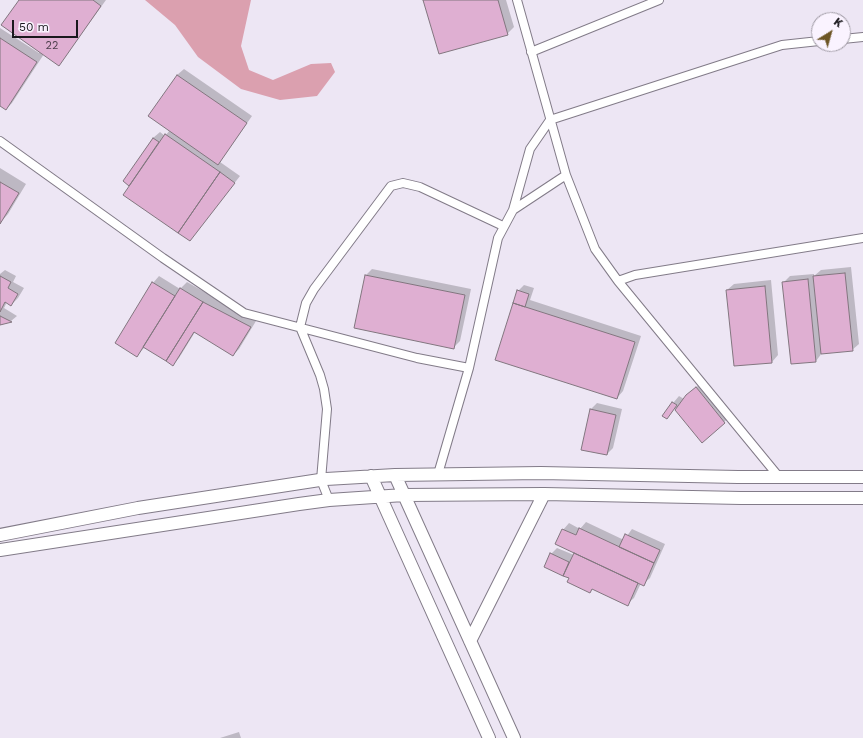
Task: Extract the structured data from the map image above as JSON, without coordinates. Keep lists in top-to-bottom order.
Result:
{
  "house_numbers": ["22"],
  "scale_bar": "50 m",
  "north": "top right"
}
